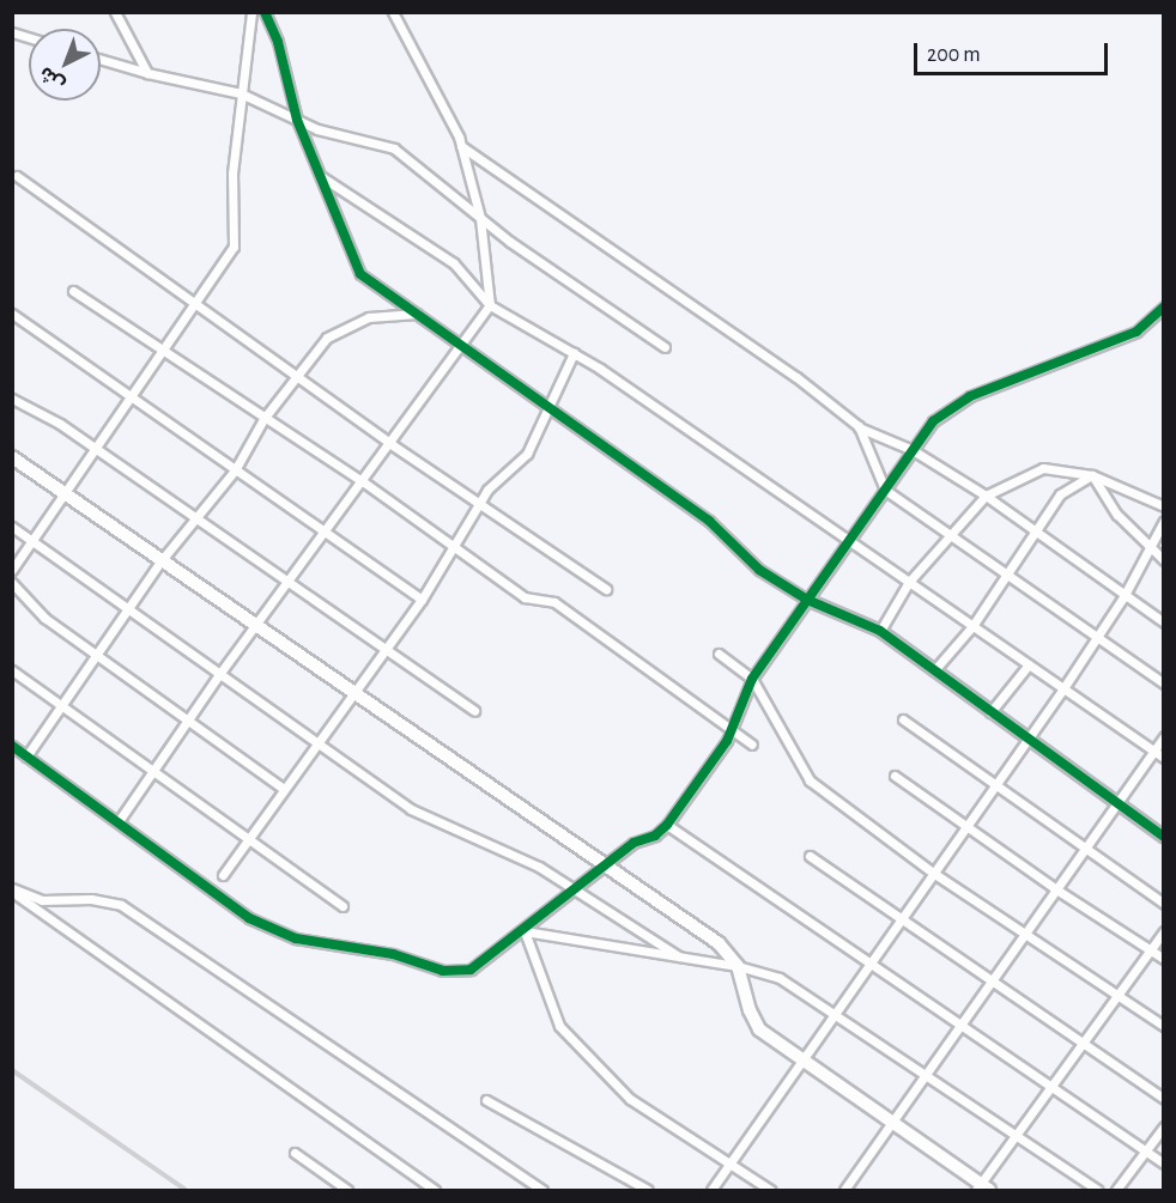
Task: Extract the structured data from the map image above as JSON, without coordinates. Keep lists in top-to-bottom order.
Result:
{
  "scale_bar": "200 m",
  "north": "bottom left"
}
